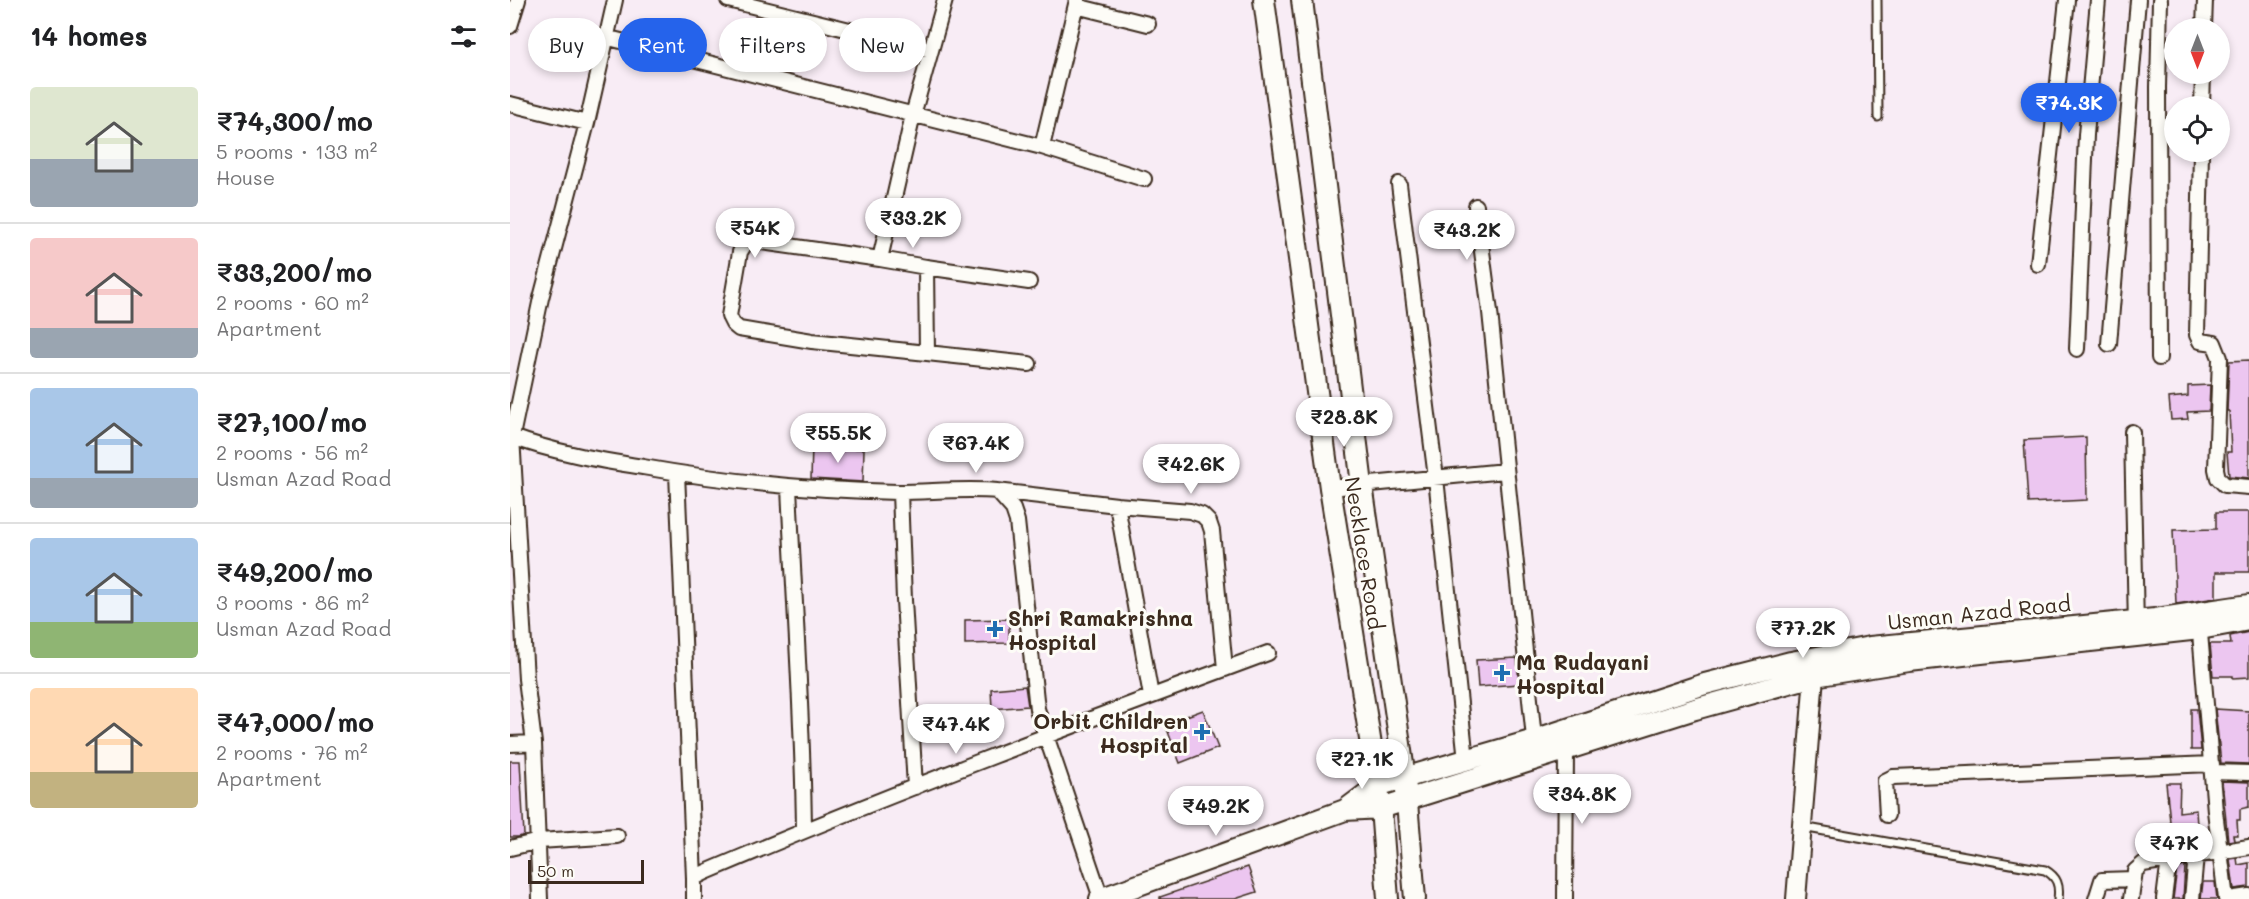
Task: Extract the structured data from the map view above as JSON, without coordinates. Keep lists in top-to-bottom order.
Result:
{
  "streets": {
    "main road": ["Necklace Road", "Usman Azad Road"]
  },
  "crossings": [
    ["Necklace Road", "Usman Azad Road"]
  ],
  "places": {
    "health": ["Shri Ramakrishna Hospital", "Ma Rudayani Hospital", "Orbit Children Hospital"]
  },
  "scale_bar": "50 m",
  "north": "bottom",
  "page": {
    "heading": "14 homes",
    "chip": [
      "Buy",
      "Rent",
      "Filters",
      "New"
    ],
    "list": [
      {
        "name": "₹74,300/mo",
        "note": "5 rooms · 133 m² · House"
      },
      {
        "name": "₹33,200/mo",
        "note": "2 rooms · 60 m² · Apartment"
      },
      {
        "name": "₹27,100/mo",
        "note": "2 rooms · 56 m² · Usman Azad Road"
      },
      {
        "name": "₹49,200/mo",
        "note": "3 rooms · 86 m² · Usman Azad Road"
      },
      {
        "name": "₹47,000/mo",
        "note": "2 rooms · 76 m² · Apartment"
      }
    ],
    "price": [
      "₹74.3K",
      "₹33.2K",
      "₹54K",
      "₹43.2K",
      "₹28.8K",
      "₹55.5K",
      "₹67.4K",
      "₹42.6K",
      "₹77.2K",
      "₹47.4K",
      "₹27.1K",
      "₹34.8K",
      "₹49.2K",
      "₹47K"
    ],
    "scale": "50 m"
  }
}
